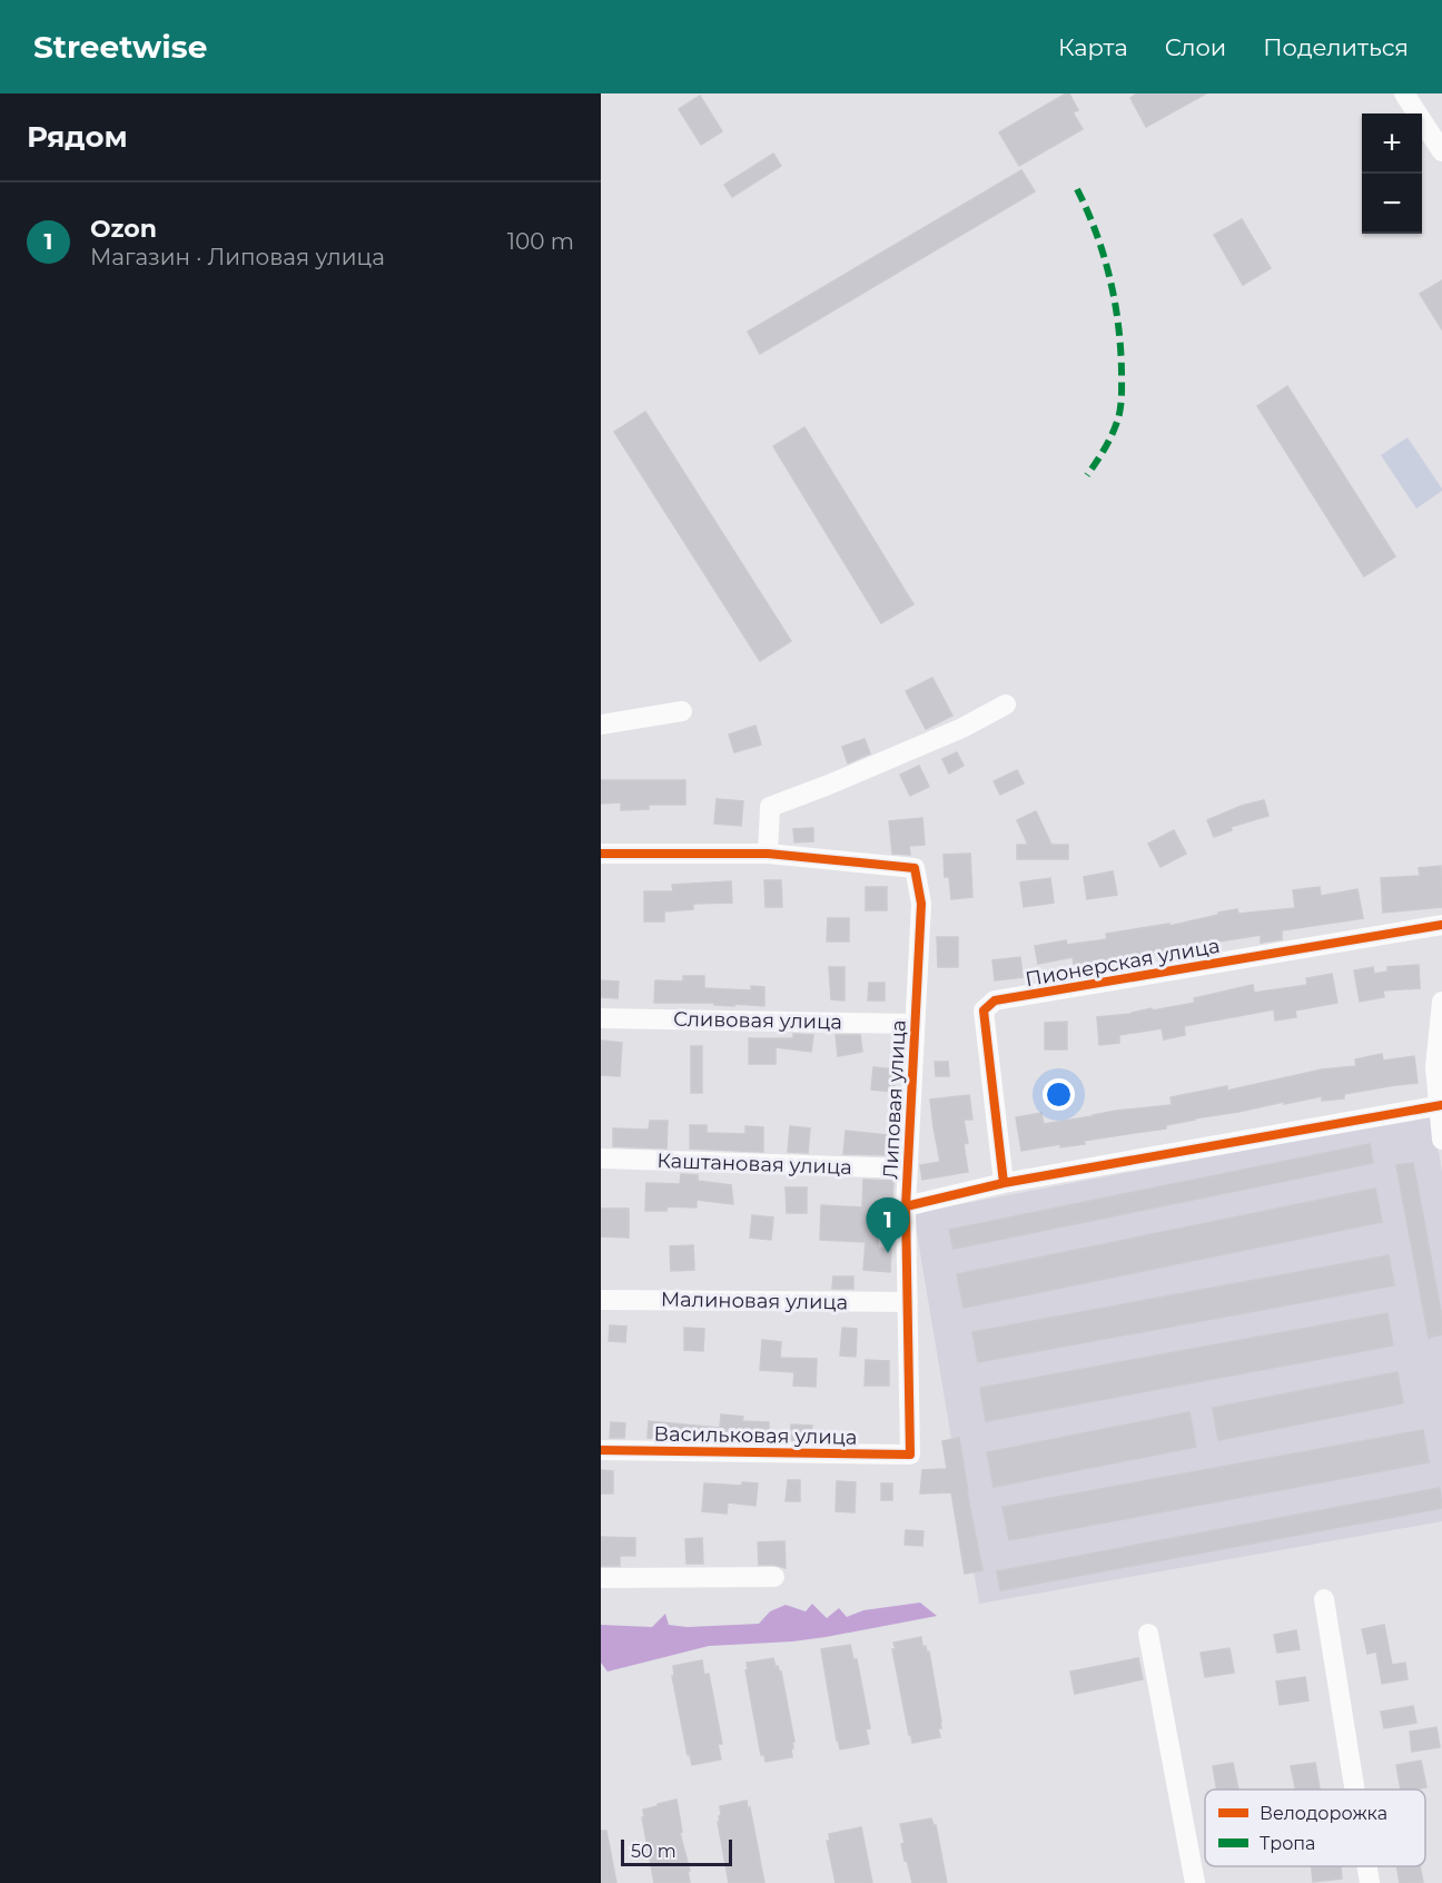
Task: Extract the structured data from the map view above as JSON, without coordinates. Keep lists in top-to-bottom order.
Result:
{
  "streets": {
    "street": [
      "Пионерская улица",
      "Сливовая улица",
      "Липовая улица",
      "Каштановая улица",
      "Малиновая улица",
      "Васильковая улица"
    ]
  },
  "crossings": [
    ["Сливовая улица", "Липовая улица"],
    ["Липовая улица", "Каштановая улица"],
    ["Липовая улица", "Малиновая улица"],
    ["Липовая улица", "Васильковая улица"]
  ],
  "legend": ["Велодорожка", "Тропа"],
  "scale_bar": "50 m",
  "page": {
    "header": "Streetwise",
    "nav": ["Карта", "Слои", "Поделиться"],
    "heading": "Рядом",
    "map_buttons": ["+", "−"],
    "list": [
      {
        "mark": "1",
        "name": "Ozon",
        "note": "Магазин · Липовая улица",
        "value": "100 m"
      }
    ],
    "pins": "1",
    "scale": "50 m"
  }
}
